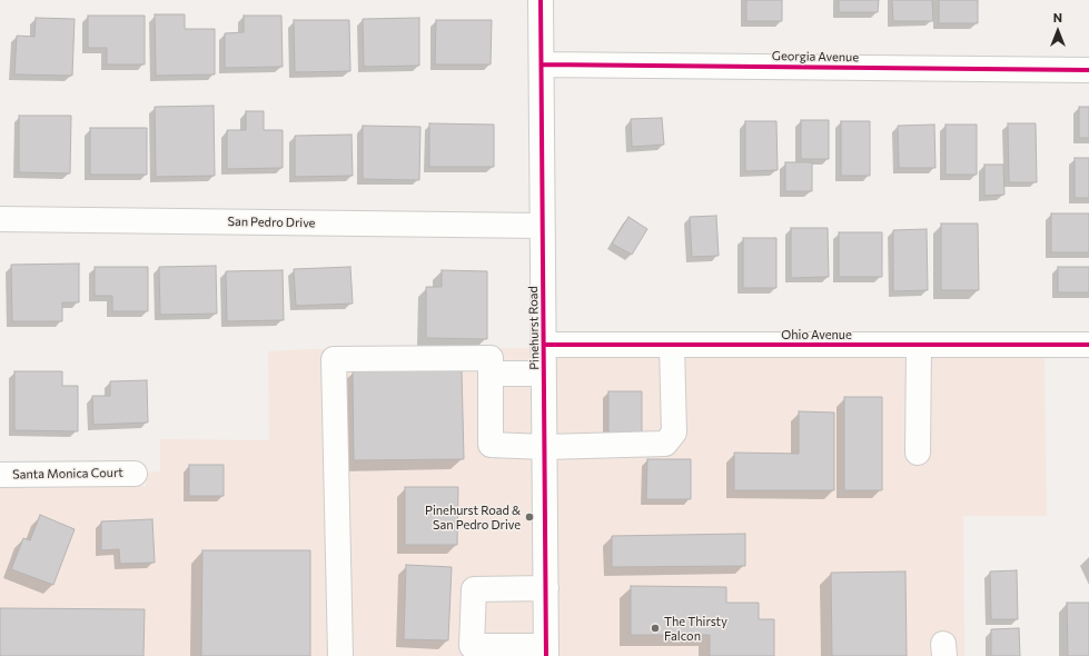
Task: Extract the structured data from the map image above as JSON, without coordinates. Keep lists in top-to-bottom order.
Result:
{
  "streets": {
    "street": [
      "Georgia Avenue",
      "San Pedro Drive",
      "Pinehurst Road",
      "Ohio Avenue",
      "Santa Monica Court"
    ]
  },
  "crossings": [
    ["Georgia Avenue", "Pinehurst Road"],
    ["San Pedro Drive", "Pinehurst Road"],
    ["Pinehurst Road", "Ohio Avenue"]
  ],
  "places": ["Pinehurst Road & San Pedro Drive", "The Thirsty Falcon"],
  "north": "top"
}
